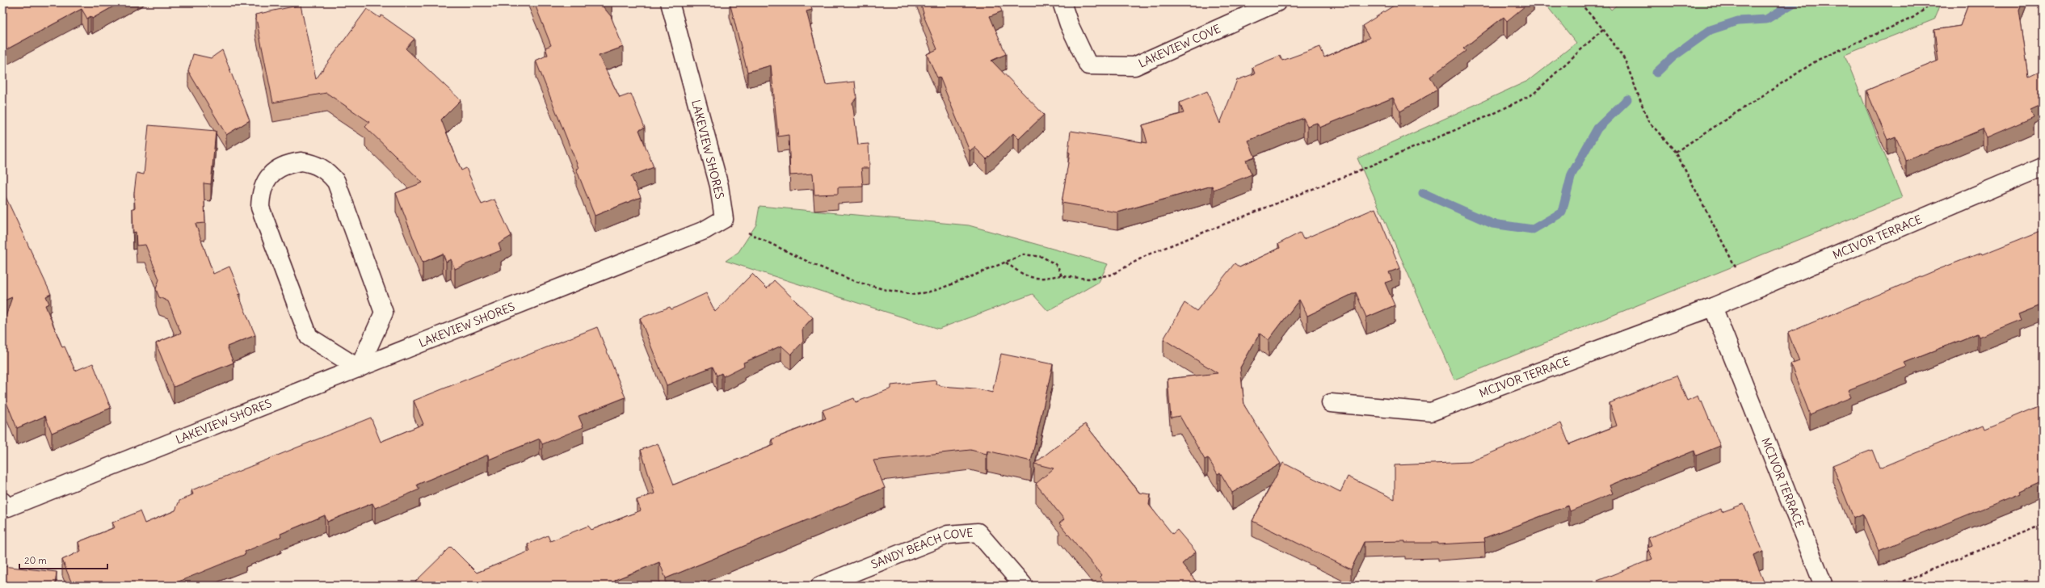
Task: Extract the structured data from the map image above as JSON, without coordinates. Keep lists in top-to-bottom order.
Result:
{
  "streets": {
    "street": [
      "LAKEVIEW COVE",
      "LAKEVIEW SHORES",
      "MCIVOR TERRACE",
      "SANDY BEACH COVE"
    ]
  },
  "scale_bar": "20 m"
}
